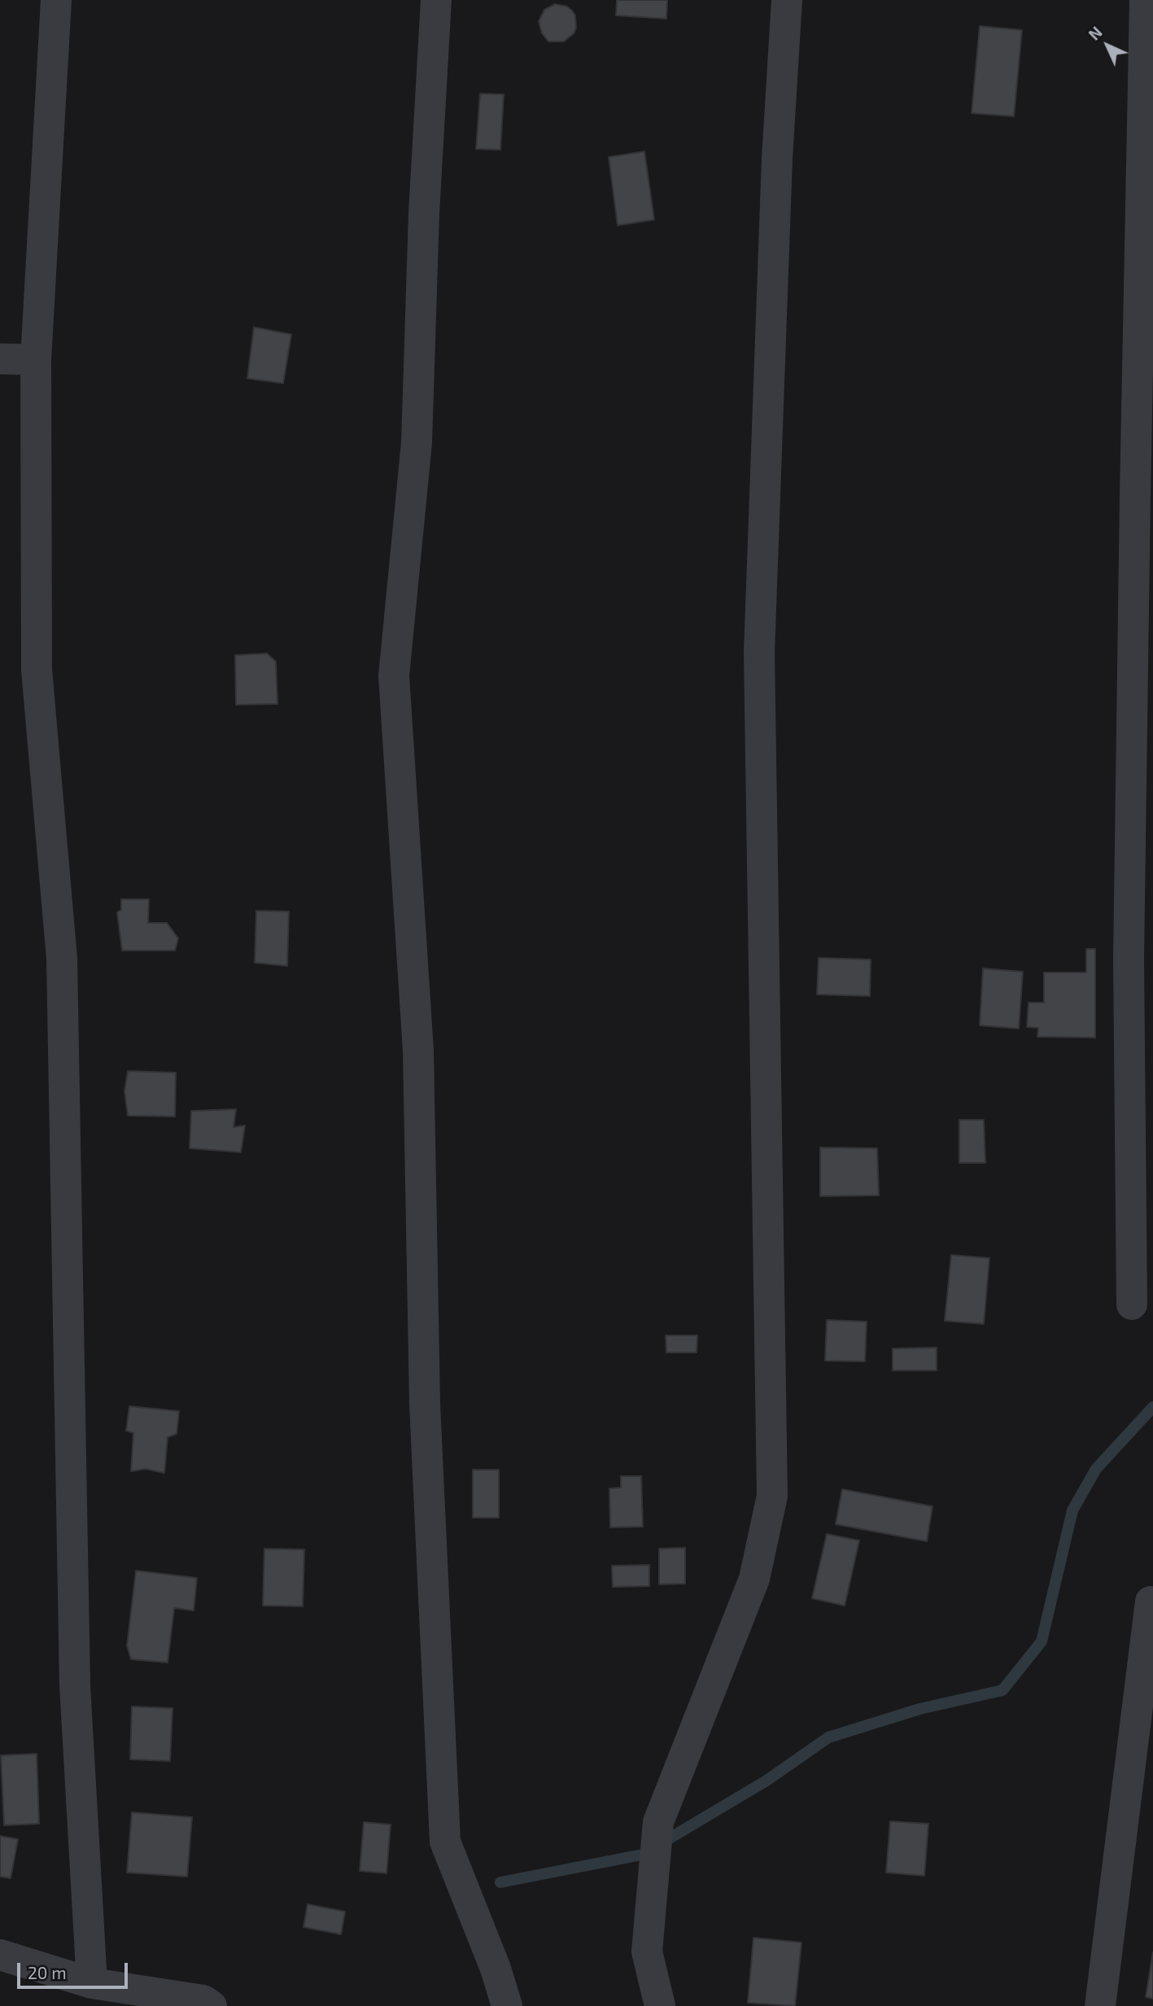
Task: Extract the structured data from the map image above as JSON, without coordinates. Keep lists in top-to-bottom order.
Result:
{
  "scale_bar": "20 m",
  "north": "top left"
}
